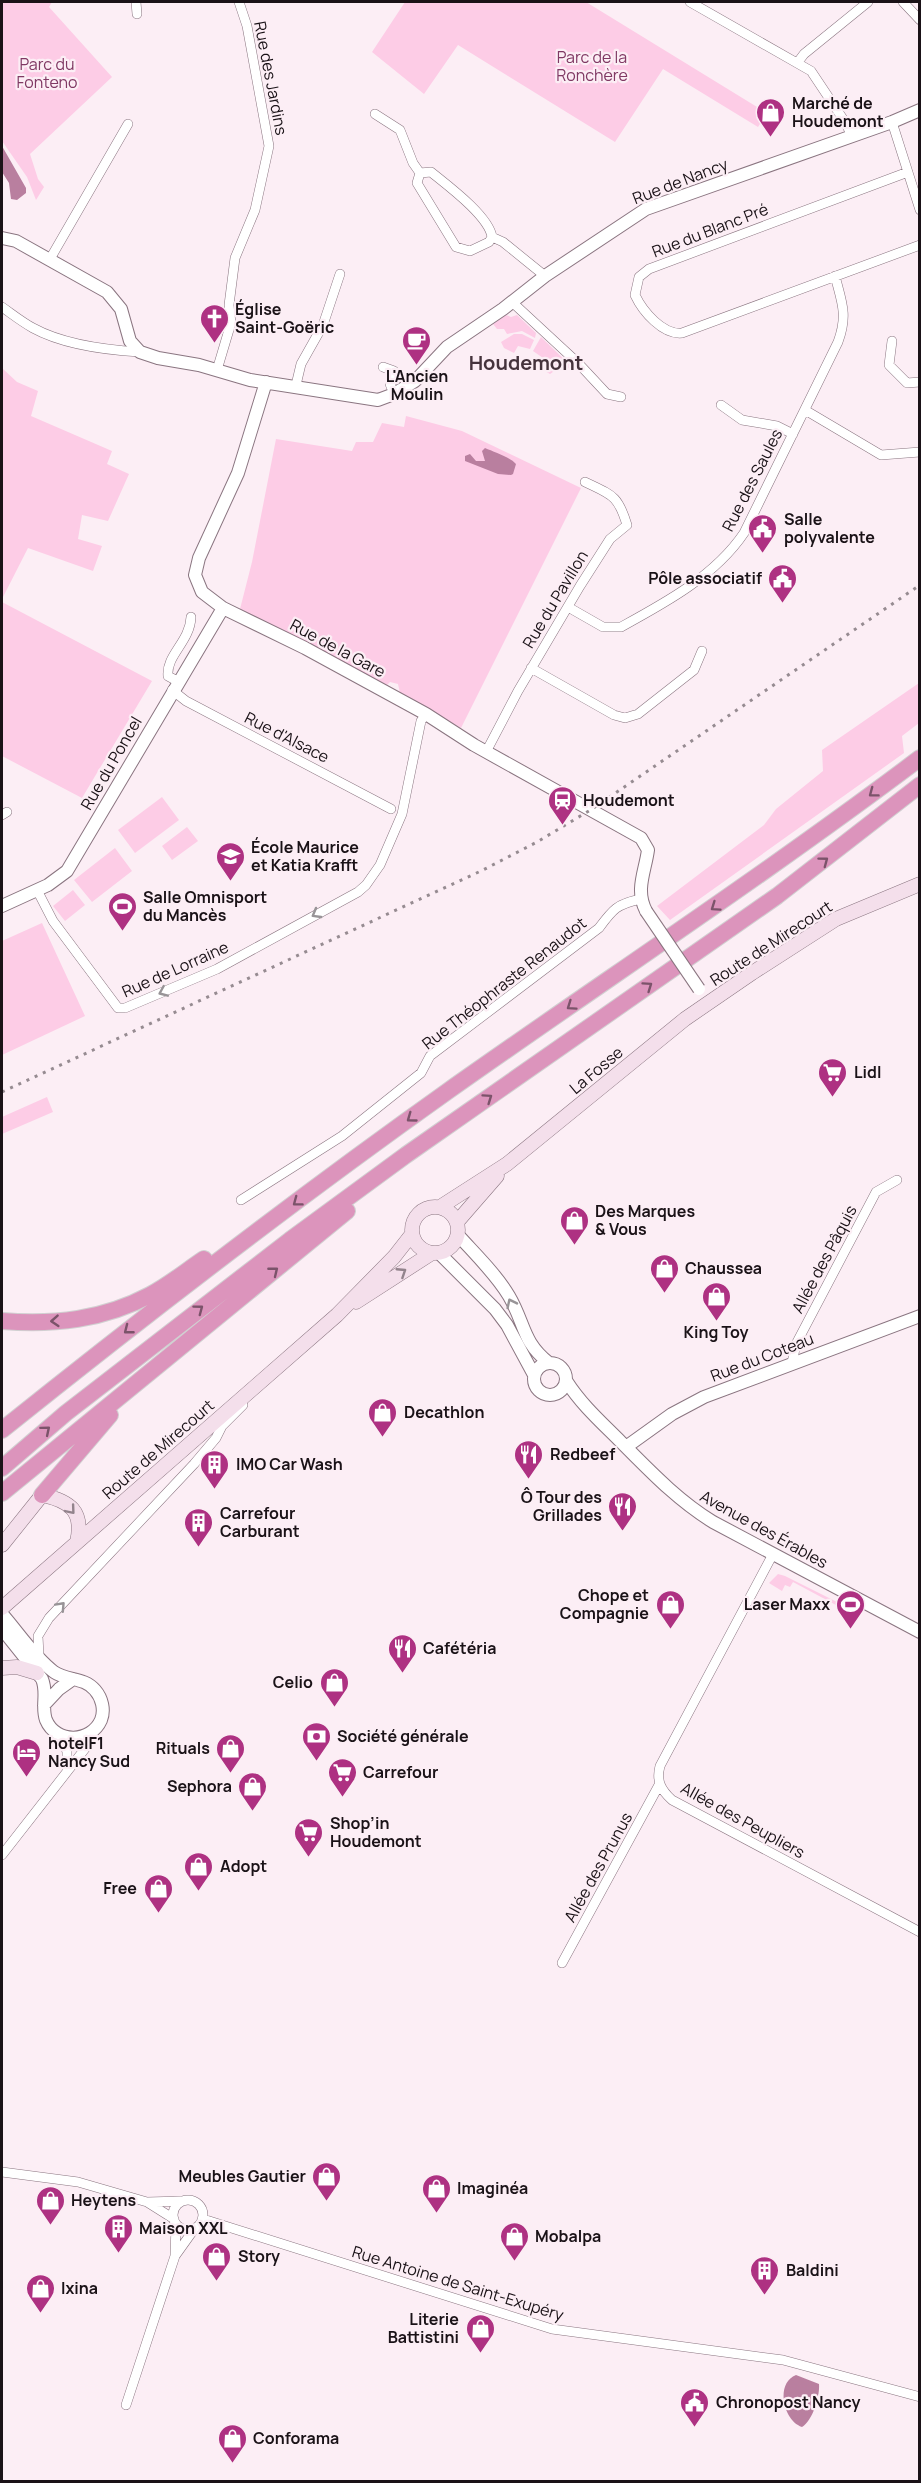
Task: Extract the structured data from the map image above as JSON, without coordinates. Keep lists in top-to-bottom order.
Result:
{
  "streets": {
    "main road": ["Route de Mirecourt", "La Fosse"],
    "street": [
      "Rue des Jardins",
      "Rue de Nancy",
      "Rue du Blanc Pré",
      "Rue des Saules",
      "Rue du Pavillon",
      "Rue de la Gare",
      "Rue d'Alsace",
      "Rue du Poncel",
      "Rue de Lorraine",
      "Rue Théophraste Renaudot",
      "Allée des Pâquis",
      "Rue du Coteau",
      "Avenue des Érables",
      "Allée des Peupliers",
      "Allée des Prunus",
      "Rue Antoine de Saint-Exupéry"
    ]
  },
  "crossings": [
    ["Rue du Blanc Pré", "Rue des Saules"],
    ["Rue des Saules", "Rue du Pavillon"],
    ["Rue du Pavillon", "Rue de la Gare"],
    ["Rue de la Gare", "Rue du Poncel"],
    ["Rue de la Gare", "Rue de Lorraine"],
    ["Rue de la Gare", "Rue Théophraste Renaudot"],
    ["Rue d'Alsace", "Rue du Poncel"],
    ["Rue du Poncel", "Rue de Lorraine"],
    ["Route de Mirecourt", "La Fosse"],
    ["Allée des Pâquis", "Rue du Coteau"],
    ["Rue du Coteau", "Avenue des Érables"],
    ["Avenue des Érables", "Allée des Peupliers"],
    ["Allée des Peupliers", "Allée des Prunus"]
  ],
  "districts": ["Houdemont"],
  "parks": ["Parc de la Ronchère", "Parc du Fonteno"],
  "places": {
    "shop": [
      "Marché de Houdemont",
      "Des Marques & Vous",
      "Chaussea",
      "King Toy",
      "Decathlon",
      "Chope et Compagnie",
      "Celio",
      "Rituals",
      "Sephora",
      "Adopt",
      "Free",
      "Meubles Gautier",
      "Imaginéa",
      "Heytens",
      "Mobalpa",
      "Story",
      "Ixina",
      "Literie Battistini",
      "Conforama"
    ],
    "church": ["Église Saint-Goëric"],
    "cafe": ["L'Ancien Moulin"],
    "public building": ["Salle polyvalente", "Pôle associatif", "Chronopost Nancy"],
    "station": ["Houdemont"],
    "school or university": ["École Maurice et Katia Krafft"],
    "sports": ["Salle Omnisport du Mancès", "Laser Maxx"],
    "supermarket": ["Lidl", "Carrefour", "Shop’in Houdemont"],
    "restaurant": ["Redbeef", "Ô Tour des Grillades", "Cafétéria"],
    "building": [
      "IMO Car Wash",
      "Carrefour Carburant",
      "Maison XXL",
      "Baldini"
    ],
    "bank": ["Société générale"],
    "hotel": ["hotelF1 Nancy Sud"]
  }
}
